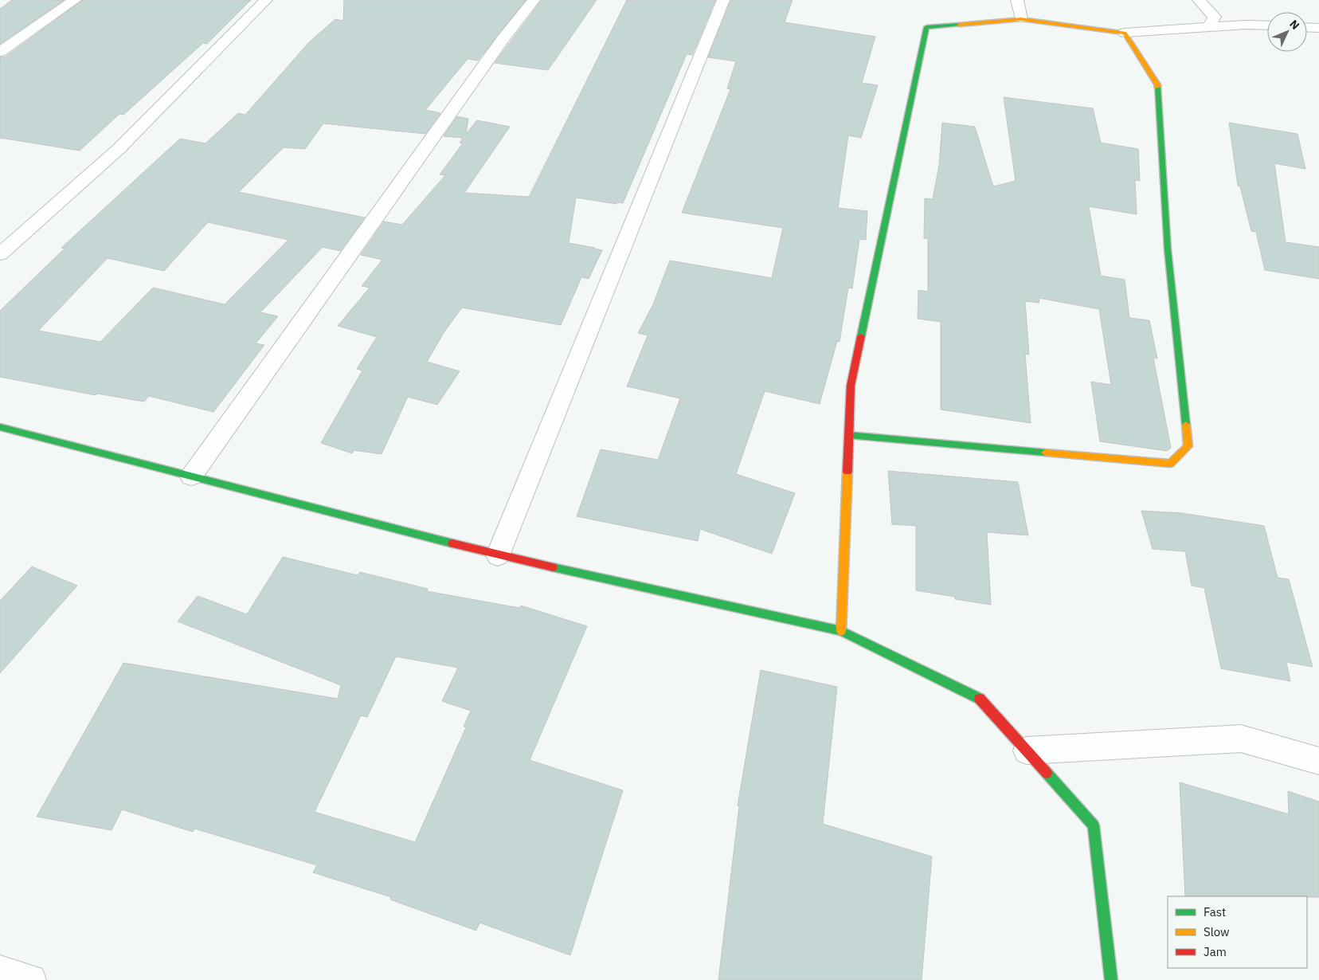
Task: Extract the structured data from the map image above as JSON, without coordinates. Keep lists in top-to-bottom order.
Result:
{
  "legend": ["Fast", "Slow", "Jam"],
  "north": "top right"
}
